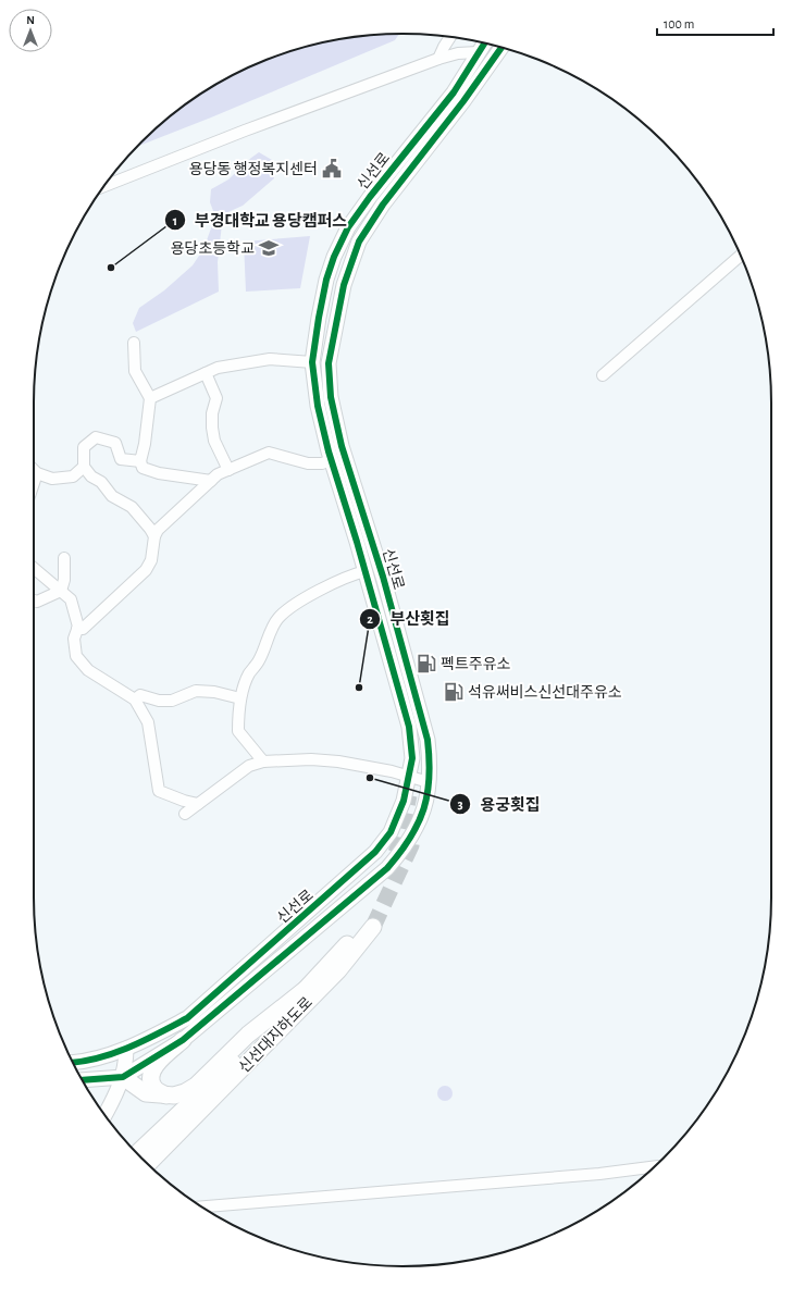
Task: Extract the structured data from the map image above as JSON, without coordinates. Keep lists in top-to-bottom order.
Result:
{
  "streets": {
    "highway": ["신선대지하도로"],
    "main road": ["신선로"]
  },
  "places": {
    "public building": ["용당동 행정복지센터"],
    "school or university": ["용당초등학교"],
    "other": ["부경대학교 용당캠퍼스", "부산횟집", "용궁횟집"],
    "fuel station": ["펙트주유소", "석유써비스신선대주유소"]
  },
  "scale_bar": "100 m",
  "north": "top"
}
